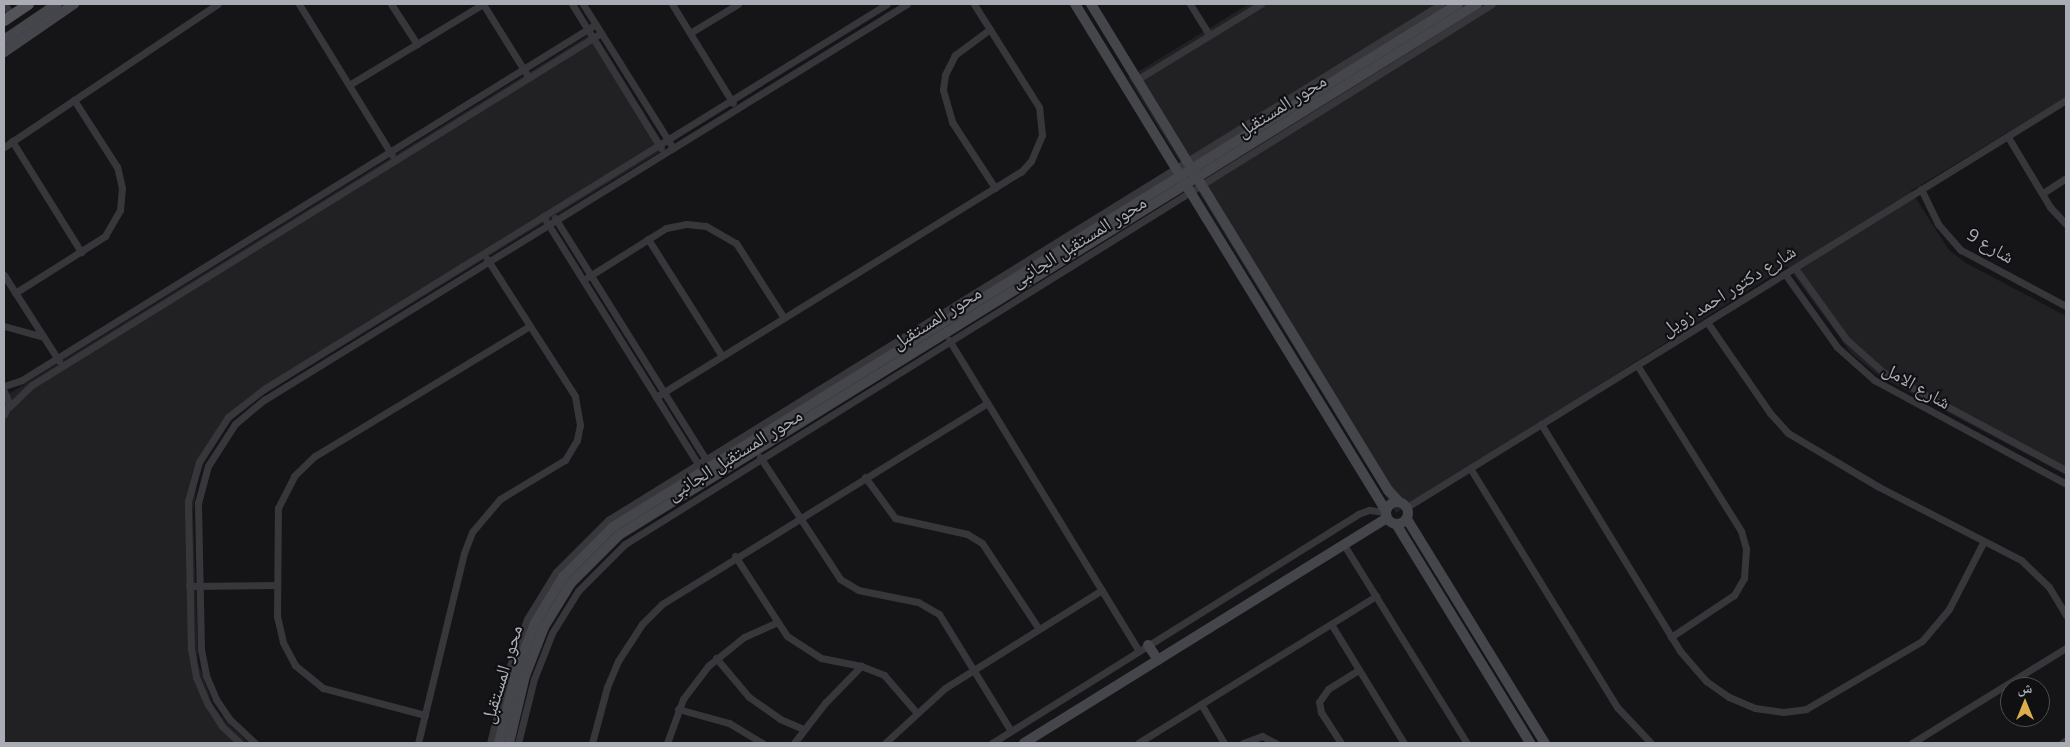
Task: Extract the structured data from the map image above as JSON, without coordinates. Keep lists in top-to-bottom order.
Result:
{
  "streets": {
    "street": [
      "محور المستقبل",
      "محور المستقبل الجانبى",
      "شارع 9",
      "شارع دكتور احمد زويل",
      "شارع الامل"
    ]
  },
  "crossings": [
    ["محور المستقبل", "محور المستقبل الجانبى"],
    ["شارع 9", "شارع دكتور احمد زويل"],
    ["شارع دكتور احمد زويل", "شارع الامل"]
  ],
  "north": "top"
}
